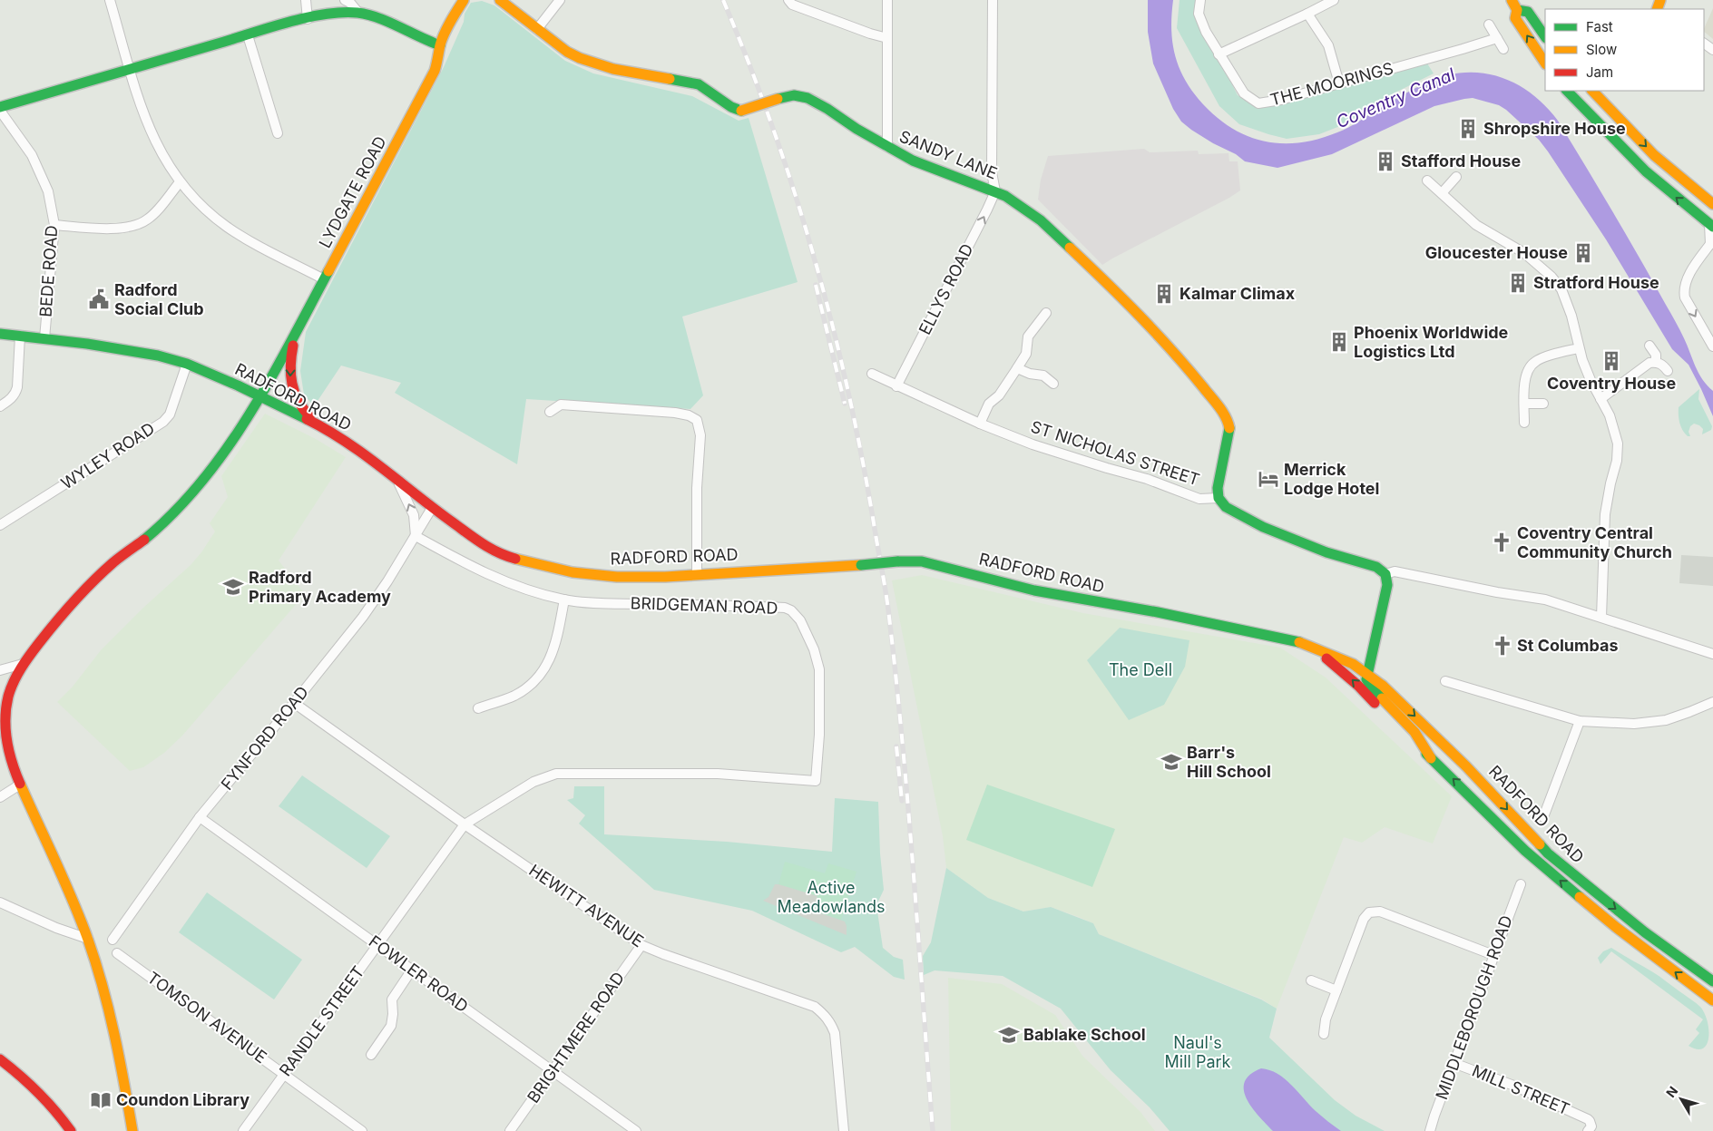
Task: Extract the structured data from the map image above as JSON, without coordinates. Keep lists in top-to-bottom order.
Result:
{
  "streets": {
    "street": [
      "THE MOORINGS",
      "SANDY LANE",
      "LYDGATE ROAD",
      "BEDE ROAD",
      "ELLYS ROAD",
      "RADFORD ROAD",
      "ST NICHOLAS STREET",
      "WYLEY ROAD",
      "BRIDGEMAN ROAD",
      "FYNFORD ROAD",
      "HEWITT AVENUE",
      "FOWLER ROAD",
      "MIDDLEBOROUGH ROAD",
      "TOMSON AVENUE",
      "RANDLE STREET",
      "BRIGHTMERE ROAD",
      "MILL STREET"
    ]
  },
  "crossings": [
    ["SANDY LANE", "ELLYS ROAD"],
    ["SANDY LANE", "ST NICHOLAS STREET"],
    ["LYDGATE ROAD", "RADFORD ROAD"],
    ["BEDE ROAD", "RADFORD ROAD"],
    ["ELLYS ROAD", "ST NICHOLAS STREET"],
    ["RADFORD ROAD", "WYLEY ROAD"],
    ["RADFORD ROAD", "FYNFORD ROAD"],
    ["BRIDGEMAN ROAD", "FYNFORD ROAD"],
    ["BRIDGEMAN ROAD", "HEWITT AVENUE"],
    ["BRIDGEMAN ROAD", "RANDLE STREET"],
    ["FYNFORD ROAD", "HEWITT AVENUE"],
    ["FYNFORD ROAD", "FOWLER ROAD"],
    ["HEWITT AVENUE", "RANDLE STREET"],
    ["HEWITT AVENUE", "BRIGHTMERE ROAD"],
    ["FOWLER ROAD", "RANDLE STREET"],
    ["FOWLER ROAD", "BRIGHTMERE ROAD"],
    ["MIDDLEBOROUGH ROAD", "MILL STREET"],
    ["TOMSON AVENUE", "RANDLE STREET"]
  ],
  "one_way": ["ELLYS ROAD"],
  "water": ["Coventry Canal"],
  "parks": ["The Dell", "Active Meadowlands", "Naul's Mill Park"],
  "places": {
    "building": [
      "Shropshire House",
      "Stafford House",
      "Gloucester House",
      "Stratford House",
      "Kalmar Climax",
      "Phoenix Worldwide Logistics Ltd",
      "Coventry House"
    ],
    "public building": ["Radford Social Club"],
    "hotel": ["Merrick Lodge Hotel"],
    "church": ["Coventry Central Community Church", "St Columbas"],
    "school or university": ["Radford Primary Academy", "Barr's Hill School", "Bablake School"],
    "library": ["Coundon Library"]
  },
  "legend": ["Fast", "Slow", "Jam"],
  "north": "top left"
}
